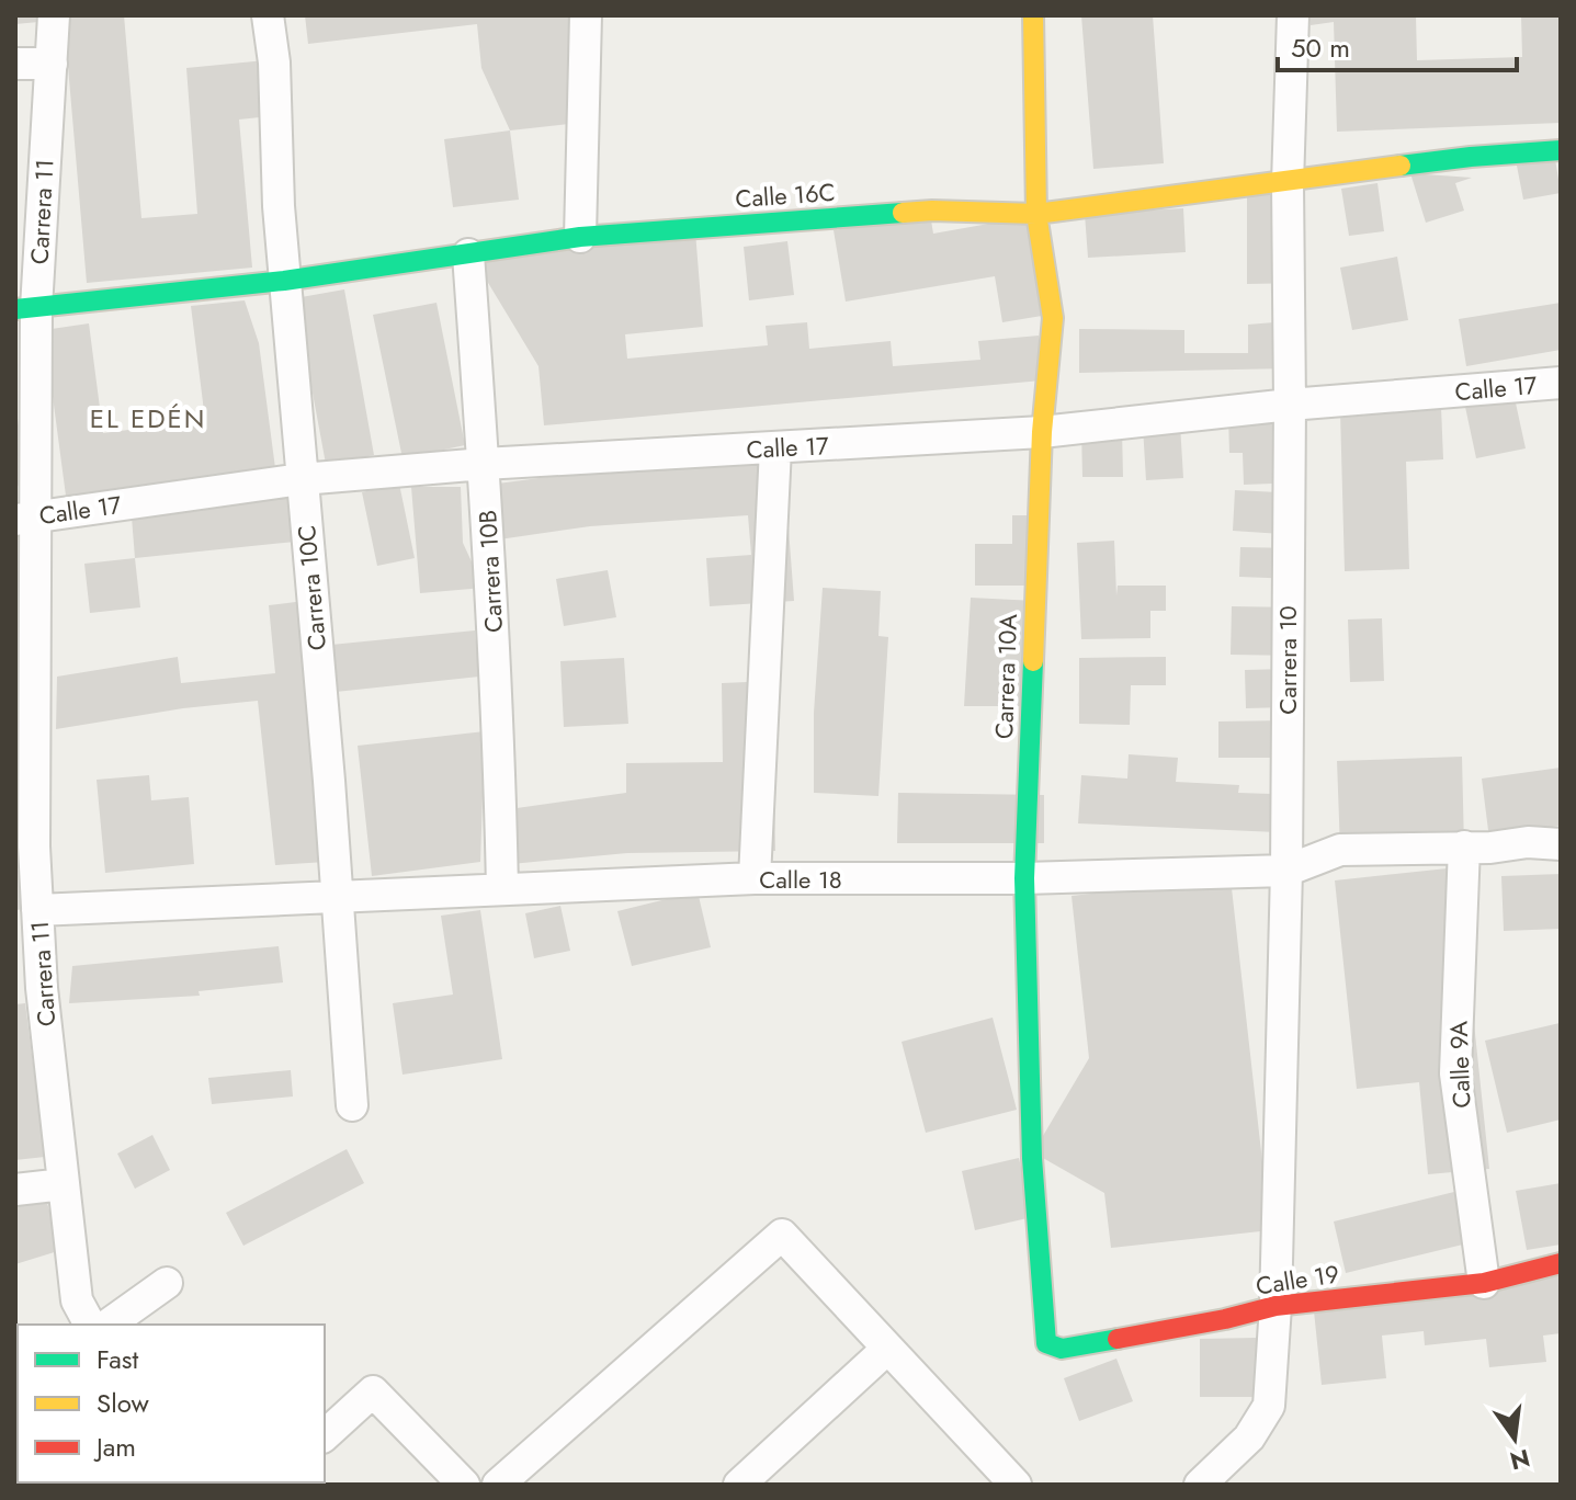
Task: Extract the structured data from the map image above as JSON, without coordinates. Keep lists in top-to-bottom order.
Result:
{
  "streets": {
    "street": [
      "Calle 16C",
      "Carrera 11",
      "Calle 17",
      "Carrera 10B",
      "Carrera 10C",
      "Carrera 10",
      "Carrera 10A",
      "Calle 18",
      "Calle 9A",
      "Calle 19"
    ]
  },
  "crossings": [
    ["Calle 16C", "Carrera 11"],
    ["Calle 16C", "Carrera 10B"],
    ["Calle 16C", "Carrera 10C"],
    ["Calle 16C", "Carrera 10"],
    ["Calle 16C", "Carrera 10A"],
    ["Carrera 11", "Calle 17"],
    ["Carrera 11", "Calle 18"],
    ["Calle 17", "Carrera 10B"],
    ["Calle 17", "Carrera 10C"],
    ["Calle 17", "Carrera 10"],
    ["Calle 17", "Carrera 10A"],
    ["Carrera 10B", "Calle 18"],
    ["Carrera 10C", "Calle 18"],
    ["Carrera 10", "Calle 18"],
    ["Carrera 10", "Calle 19"],
    ["Carrera 10A", "Calle 18"],
    ["Carrera 10A", "Calle 19"],
    ["Calle 18", "Calle 9A"],
    ["Calle 9A", "Calle 19"]
  ],
  "districts": ["EL EDÉN"],
  "legend": ["Fast", "Slow", "Jam"],
  "scale_bar": "50 m",
  "north": "bottom"
}
